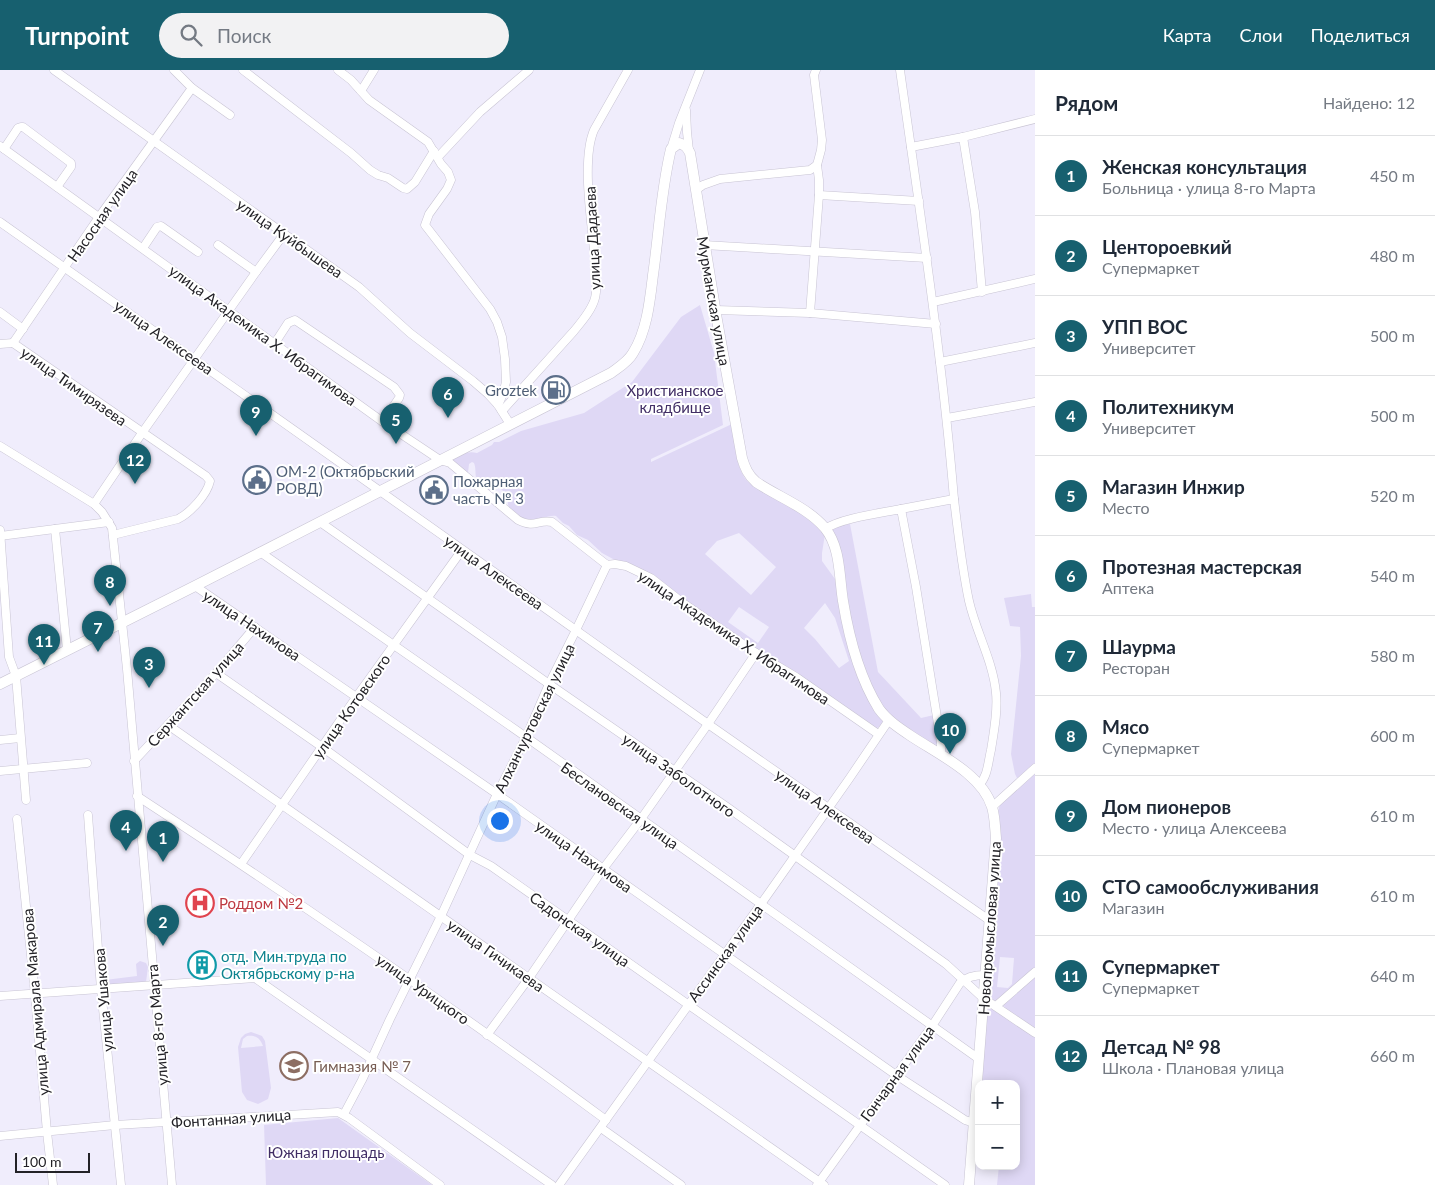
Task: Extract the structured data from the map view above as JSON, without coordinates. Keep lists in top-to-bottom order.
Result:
{
  "streets": {
    "main road": ["Мурманская улица", "Новопромысловая улица"],
    "street": [
      "Насосная улица",
      "улица Куйбышева",
      "улица Дадаева",
      "улица Академика Х. Ибрагимова",
      "улица Алексеева",
      "улица Тимирязева",
      "улица Нахимова",
      "Сержантская улица",
      "улица Котовского",
      "Алханчуртовская улица",
      "улица Заболотного",
      "Беслановская улица",
      "Садонская улица",
      "Ассинская улица",
      "улица Гичикаева",
      "улица Урицкого",
      "улица Ушакова",
      "улица Адмирала Макарова",
      "улица 8-го Марта",
      "Гончарная улица",
      "Фонтанная улица"
    ]
  },
  "crossings": [
    ["Насосная улица", "улица Куйбышева"],
    ["Насосная улица", "улица Академика Х. Ибрагимова"],
    ["Насосная улица", "улица Алексеева"],
    ["Насосная улица", "улица Тимирязева"],
    ["улица Куйбышева", "улица Дадаева"],
    ["Мурманская улица", "Новопромысловая улица"],
    ["Мурманская улица", "Ассинская улица"],
    ["улица Академика Х. Ибрагимова", "Алханчуртовская улица"],
    ["улица Академика Х. Ибрагимова", "Ассинская улица"],
    ["улица Алексеева", "улица Котовского"],
    ["улица Алексеева", "Алханчуртовская улица"],
    ["улица Алексеева", "Новопромысловая улица"],
    ["улица Алексеева", "Ассинская улица"],
    ["улица Тимирязева", "улица 8-го Марта"],
    ["улица Нахимова", "Сержантская улица"],
    ["улица Нахимова", "улица Котовского"],
    ["улица Нахимова", "Алханчуртовская улица"],
    ["улица Нахимова", "Новопромысловая улица"],
    ["улица Нахимова", "Ассинская улица"],
    ["улица Нахимова", "Гончарная улица"],
    ["Сержантская улица", "Садонская улица"],
    ["Сержантская улица", "улица Гичикаева"],
    ["Сержантская улица", "улица 8-го Марта"],
    ["улица Котовского", "улица Заболотного"],
    ["улица Котовского", "Беслановская улица"],
    ["улица Котовского", "Садонская улица"],
    ["улица Котовского", "улица Гичикаева"],
    ["улица Котовского", "улица Урицкого"],
    ["Алханчуртовская улица", "улица Заболотного"],
    ["Алханчуртовская улица", "Беслановская улица"],
    ["Алханчуртовская улица", "Садонская улица"],
    ["Алханчуртовская улица", "улица Гичикаева"],
    ["Алханчуртовская улица", "улица Урицкого"],
    ["Алханчуртовская улица", "Фонтанная улица"],
    ["улица Заболотного", "Новопромысловая улица"],
    ["улица Заболотного", "Ассинская улица"],
    ["улица Заболотного", "Гончарная улица"],
    ["Беслановская улица", "Новопромысловая улица"],
    ["Беслановская улица", "Ассинская улица"],
    ["Беслановская улица", "Гончарная улица"],
    ["Новопромысловая улица", "Ассинская улица"],
    ["Садонская улица", "Ассинская улица"],
    ["Садонская улица", "Гончарная улица"],
    ["Ассинская улица", "улица Гичикаева"],
    ["Ассинская улица", "улица Урицкого"],
    ["улица Гичикаева", "Гончарная улица"],
    ["улица Урицкого", "улица 8-го Марта"],
    ["улица Ушакова", "Фонтанная улица"],
    ["улица Адмирала Макарова", "Фонтанная улица"],
    ["улица 8-го Марта", "Фонтанная улица"]
  ],
  "parks": ["Христианское кладбище", "Южная площадь"],
  "places": {
    "fuel station": ["Groztek"],
    "public building": ["ОМ-2 (Октябрьский РОВД)", "Пожарная часть № 3"],
    "hospital": ["Роддом №2"],
    "building": ["отд. Мин.труда по Октябрьскому р-на"],
    "school or university": ["Гимназия № 7"]
  },
  "scale_bar": "100 m",
  "page": {
    "header": "Turnpoint",
    "search": "Поиск",
    "nav": ["Карта", "Слои", "Поделиться"],
    "heading": ["Рядом", "Найдено: 12"],
    "list": [
      {
        "mark": "1",
        "name": "Женская консультация",
        "note": "Больница · улица 8-го Марта",
        "value": "450 m"
      },
      {
        "mark": "2",
        "name": "Центороевкий",
        "note": "Супермаркет",
        "value": "480 m"
      },
      {
        "mark": "3",
        "name": "УПП ВОС",
        "note": "Университет",
        "value": "500 m"
      },
      {
        "mark": "4",
        "name": "Политехникум",
        "note": "Университет",
        "value": "500 m"
      },
      {
        "mark": "5",
        "name": "Магазин Инжир",
        "note": "Место",
        "value": "520 m"
      },
      {
        "mark": "6",
        "name": "Протезная мастерская",
        "note": "Аптека",
        "value": "540 m"
      },
      {
        "mark": "7",
        "name": "Шаурма",
        "note": "Ресторан",
        "value": "580 m"
      },
      {
        "mark": "8",
        "name": "Мясо",
        "note": "Супермаркет",
        "value": "600 m"
      },
      {
        "mark": "9",
        "name": "Дом пионеров",
        "note": "Место · улица Алексеева",
        "value": "610 m"
      },
      {
        "mark": "10",
        "name": "СТО самообслуживания",
        "note": "Магазин",
        "value": "610 m"
      },
      {
        "mark": "11",
        "name": "Супермаркет",
        "note": "Супермаркет",
        "value": "640 m"
      },
      {
        "mark": "12",
        "name": "Детсад № 98",
        "note": "Школа · Плановая улица",
        "value": "660 m"
      }
    ],
    "pins": [
      "6",
      "9",
      "5",
      "12",
      "8",
      "7",
      "11",
      "3",
      "10",
      "4",
      "1",
      "2"
    ],
    "map_buttons": ["+", "−"],
    "scale": "100 m"
  }
}
